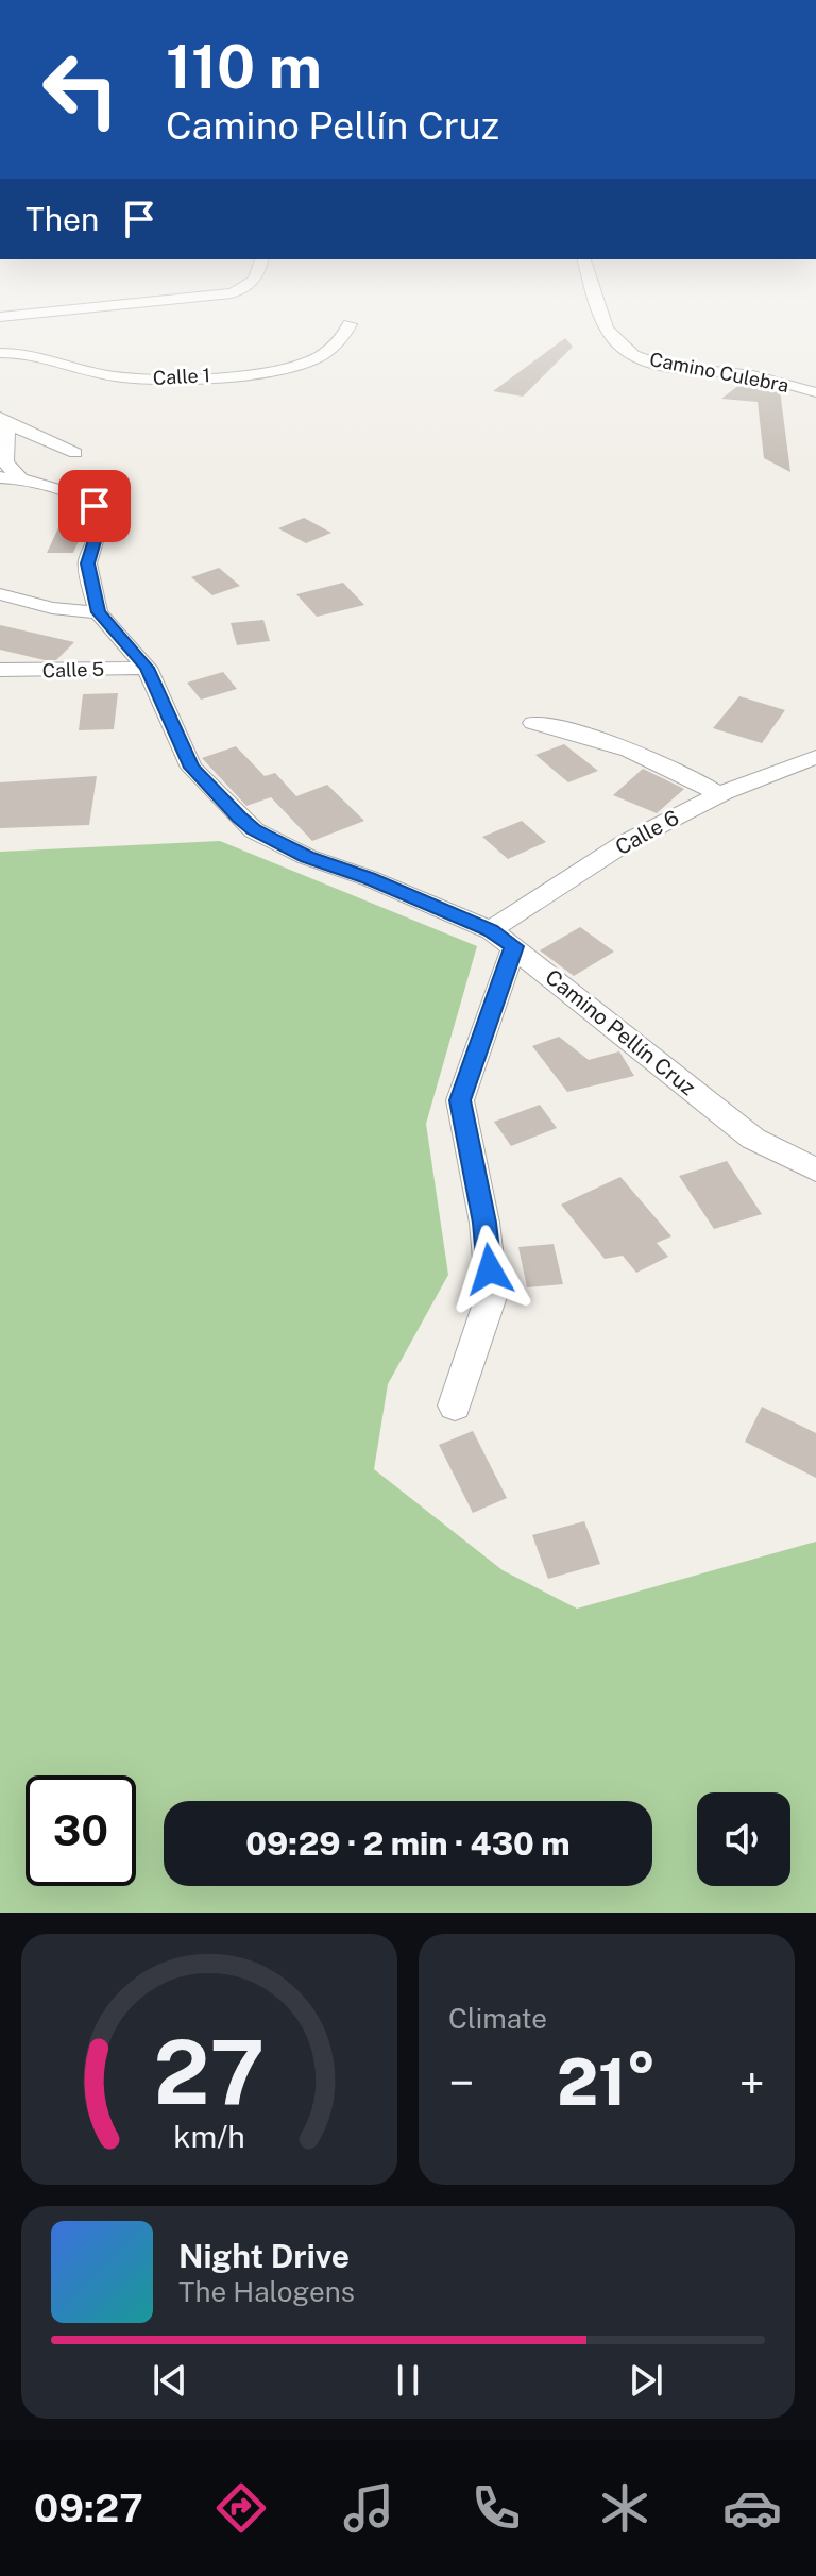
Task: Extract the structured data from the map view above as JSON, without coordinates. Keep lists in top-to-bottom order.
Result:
{
  "streets": {
    "street": [
      "Camino Culebra",
      "Calle 1",
      "Calle 5",
      "Calle 6",
      "Camino Pellín Cruz"
    ]
  },
  "crossings": [
    ["Calle 5", "Camino Pellín Cruz"],
    ["Calle 6", "Camino Pellín Cruz"]
  ],
  "page": {
    "turn": ["110 m", "Camino Pellín Cruz"],
    "then": "Then",
    "limit": "30",
    "trip": "09:29 · 2 min · 430 m",
    "tile": "Climate",
    "heat": ["−", "21°", "+"],
    "song": ["Night Drive", "The Halogens"],
    "tabs": "09:27",
    "gauge": ["27", "km/h"]
  }
}
